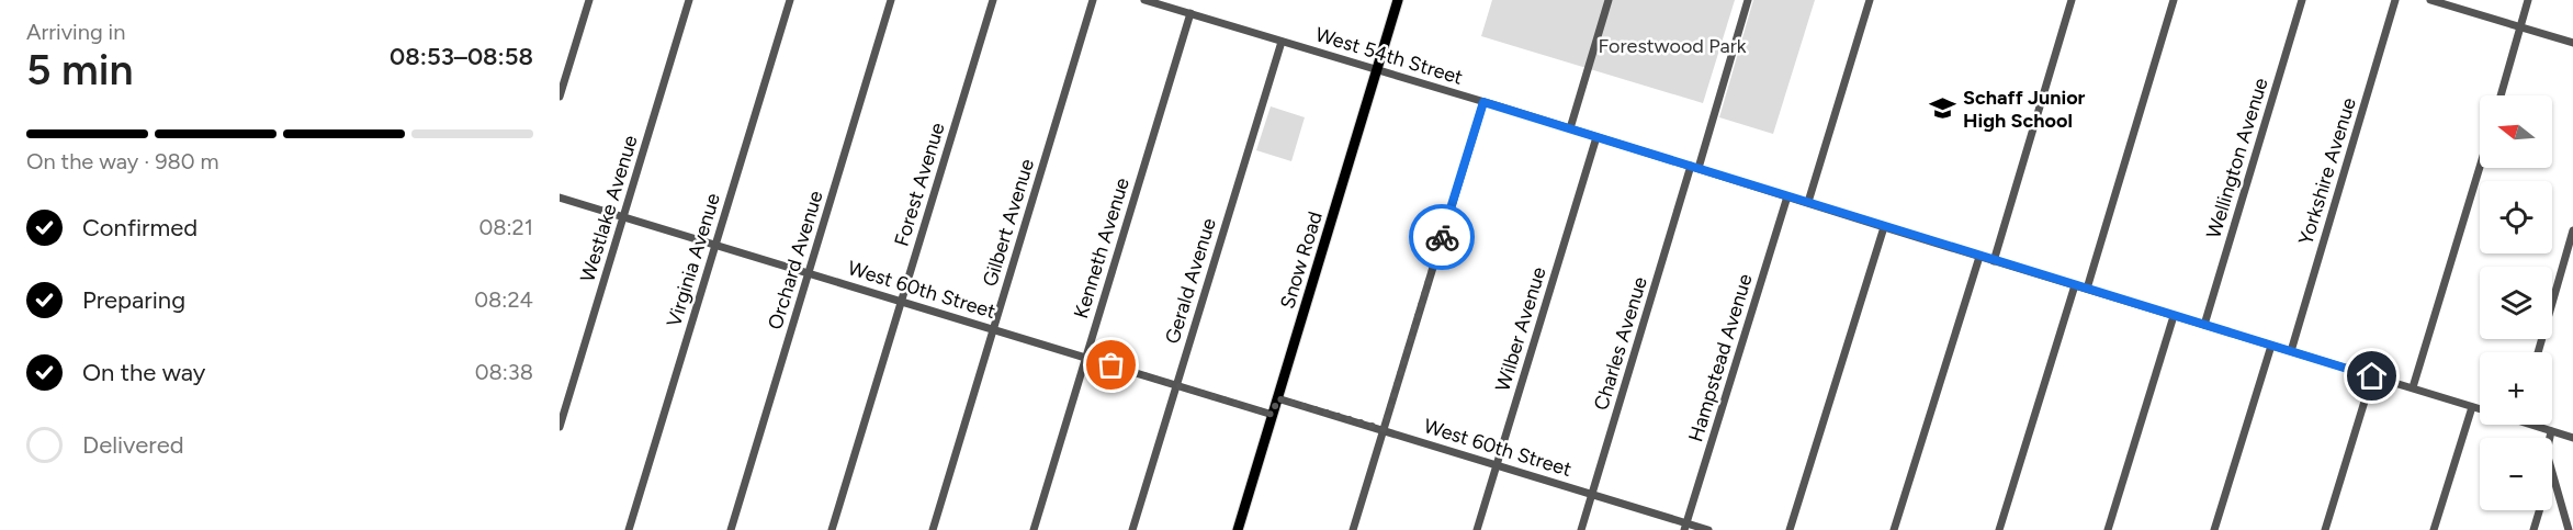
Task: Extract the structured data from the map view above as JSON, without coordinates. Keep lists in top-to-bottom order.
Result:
{
  "streets": {
    "main road": ["Snow Road"],
    "street": [
      "West 54th Street",
      "Wellington Avenue",
      "Yorkshire Avenue",
      "Forest Avenue",
      "Westlake Avenue",
      "Gilbert Avenue",
      "Kenneth Avenue",
      "Virginia Avenue",
      "Orchard Avenue",
      "Gerald Avenue",
      "West 60th Street",
      "Wilber Avenue",
      "Charles Avenue",
      "Hampstead Avenue"
    ]
  },
  "crossings": [
    ["West 54th Street", "Wellington Avenue"],
    ["West 54th Street", "Yorkshire Avenue"],
    ["West 54th Street", "Kenneth Avenue"],
    ["West 54th Street", "Snow Road"],
    ["West 54th Street", "Gerald Avenue"],
    ["West 54th Street", "Wilber Avenue"],
    ["West 54th Street", "Charles Avenue"],
    ["West 54th Street", "Hampstead Avenue"],
    ["Forest Avenue", "West 60th Street"],
    ["Westlake Avenue", "West 60th Street"],
    ["Gilbert Avenue", "West 60th Street"],
    ["Kenneth Avenue", "West 60th Street"],
    ["Virginia Avenue", "West 60th Street"],
    ["Orchard Avenue", "West 60th Street"],
    ["Snow Road", "West 60th Street"],
    ["Gerald Avenue", "West 60th Street"],
    ["West 60th Street", "Wilber Avenue"],
    ["West 60th Street", "Charles Avenue"],
    ["West 60th Street", "Hampstead Avenue"]
  ],
  "parks": ["Forestwood Park"],
  "places": {
    "school or university": ["Schaff Junior High School"]
  },
  "north": "left",
  "page": {
    "heading": ["5 min", "Arriving in", "08:53–08:58"],
    "map_buttons": ["+", "−"],
    "bar": "On the way · 980 m",
    "list": [
      ["Confirmed", "08:21"],
      ["Preparing", "08:24"],
      ["On the way", "08:38"],
      "Delivered"
    ]
  }
}
